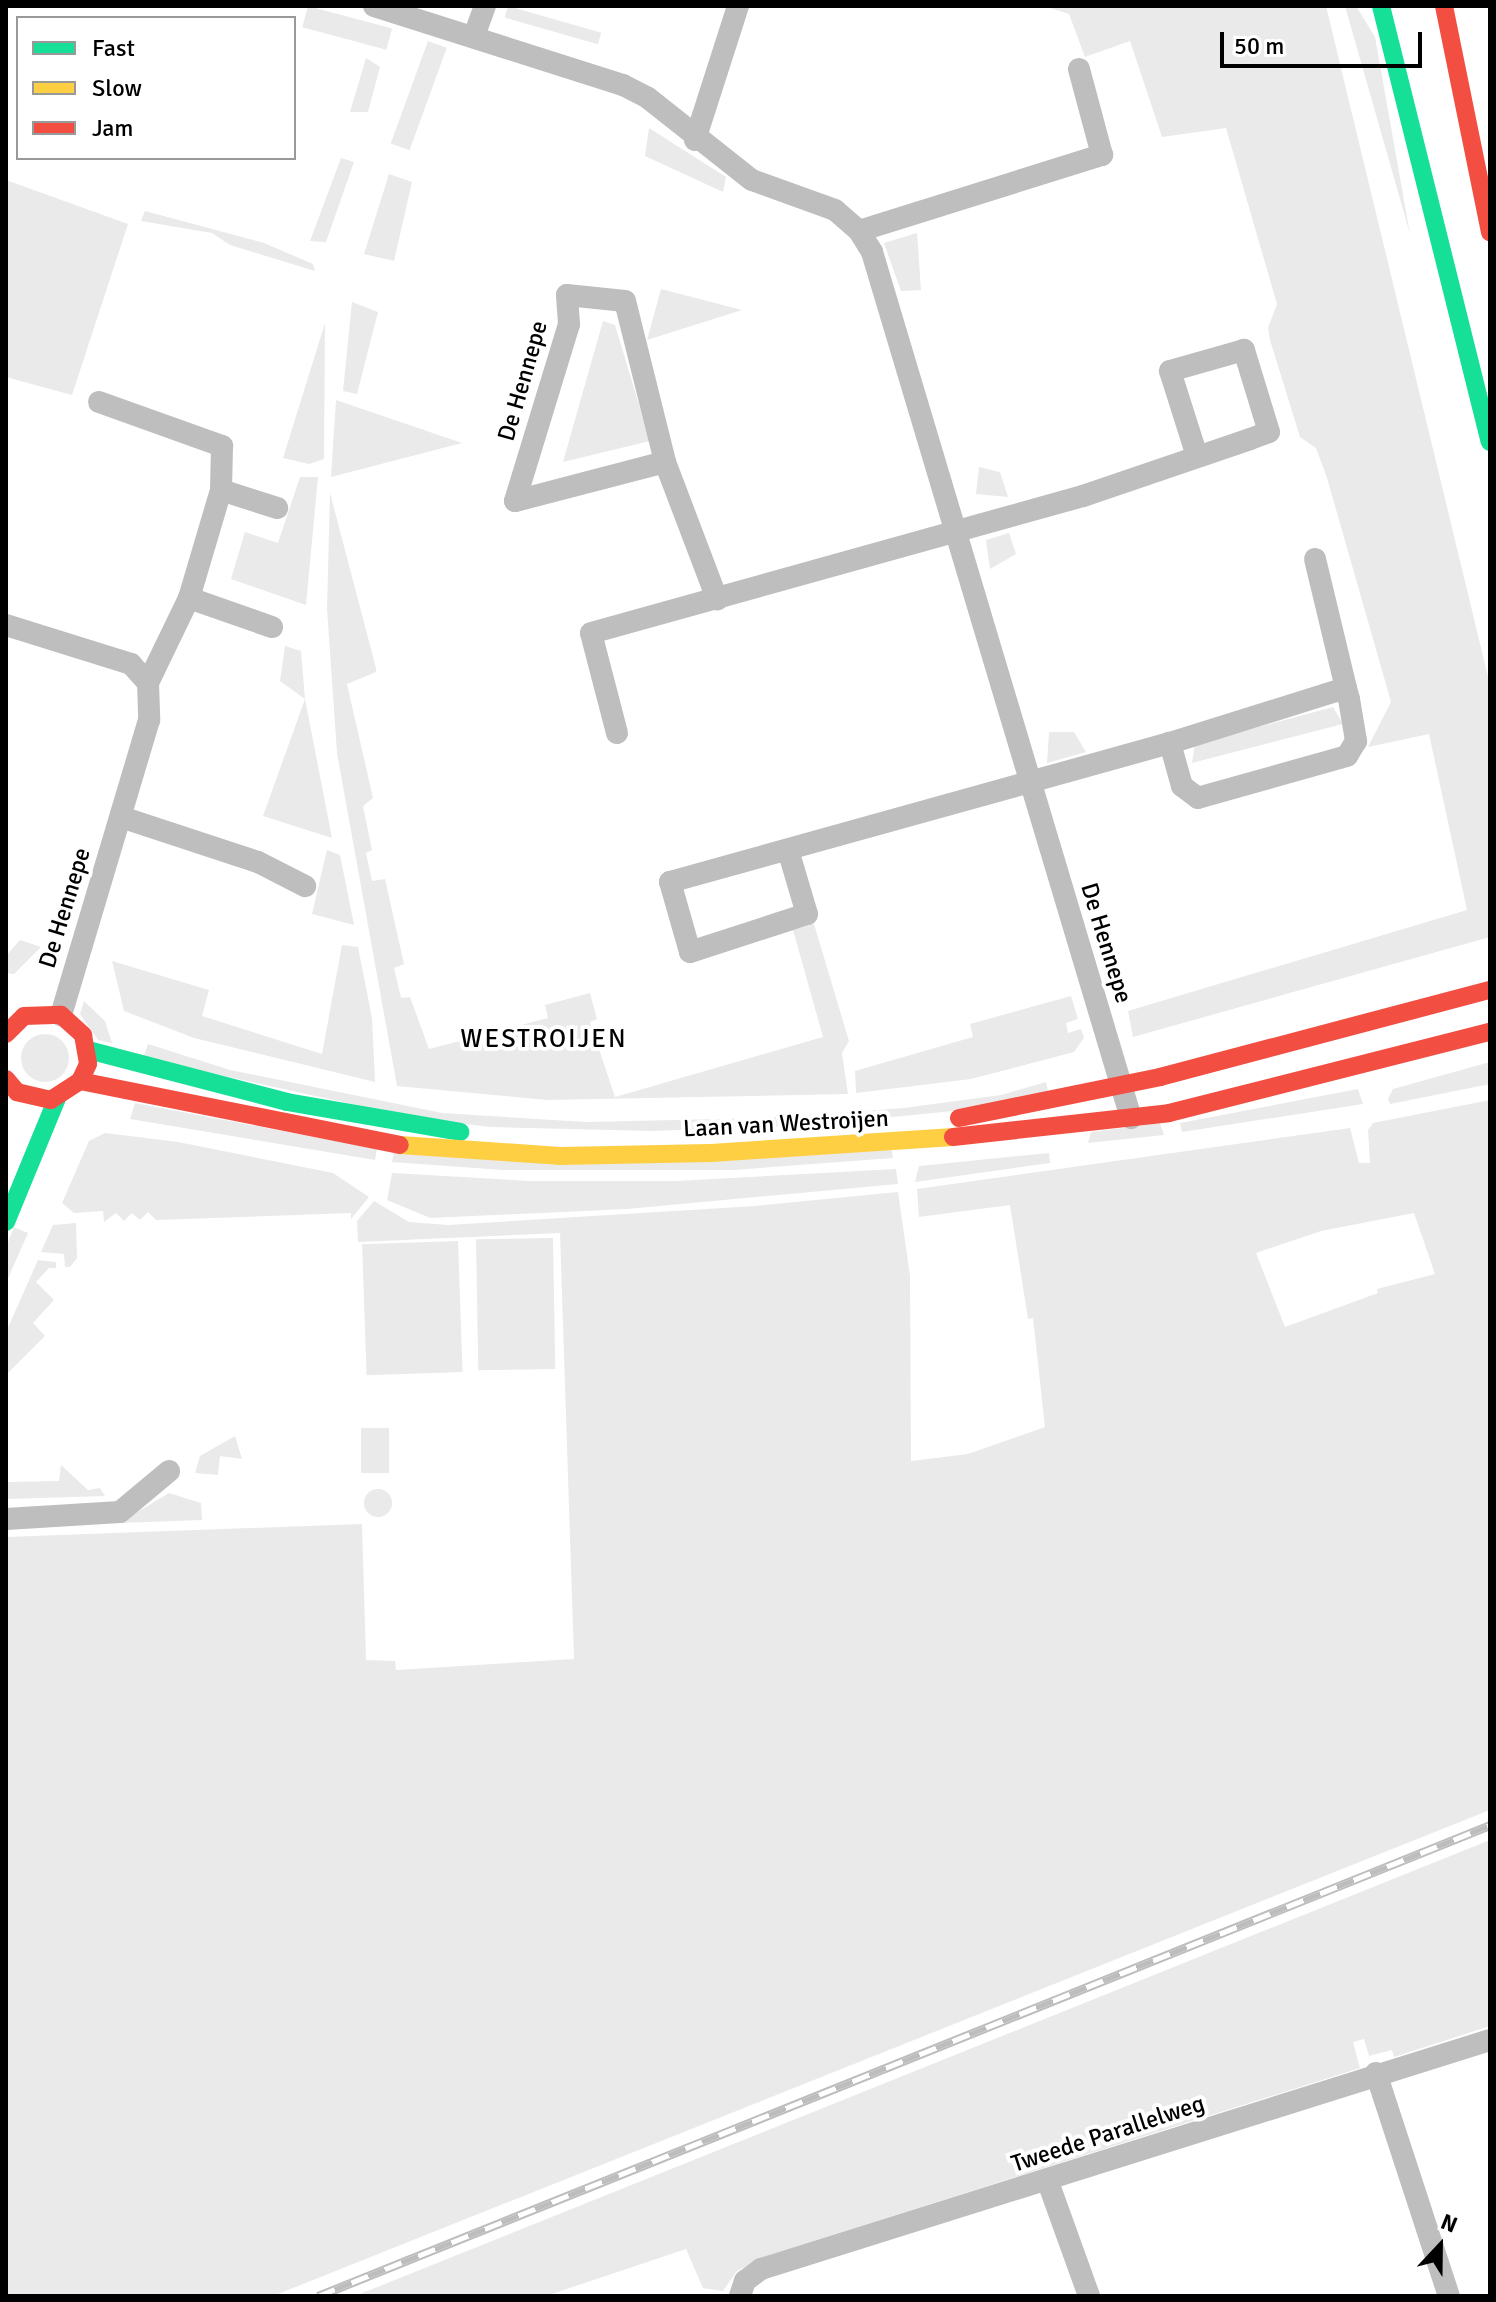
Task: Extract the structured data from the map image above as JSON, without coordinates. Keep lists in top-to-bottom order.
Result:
{
  "streets": {
    "street": ["De Hennepe", "Laan van Westroijen", "Tweede Parallelweg"]
  },
  "crossings": [
    ["De Hennepe", "Laan van Westroijen"]
  ],
  "districts": ["WESTROIJEN"],
  "legend": ["Fast", "Slow", "Jam"],
  "scale_bar": "50 m",
  "north": "top"
}
